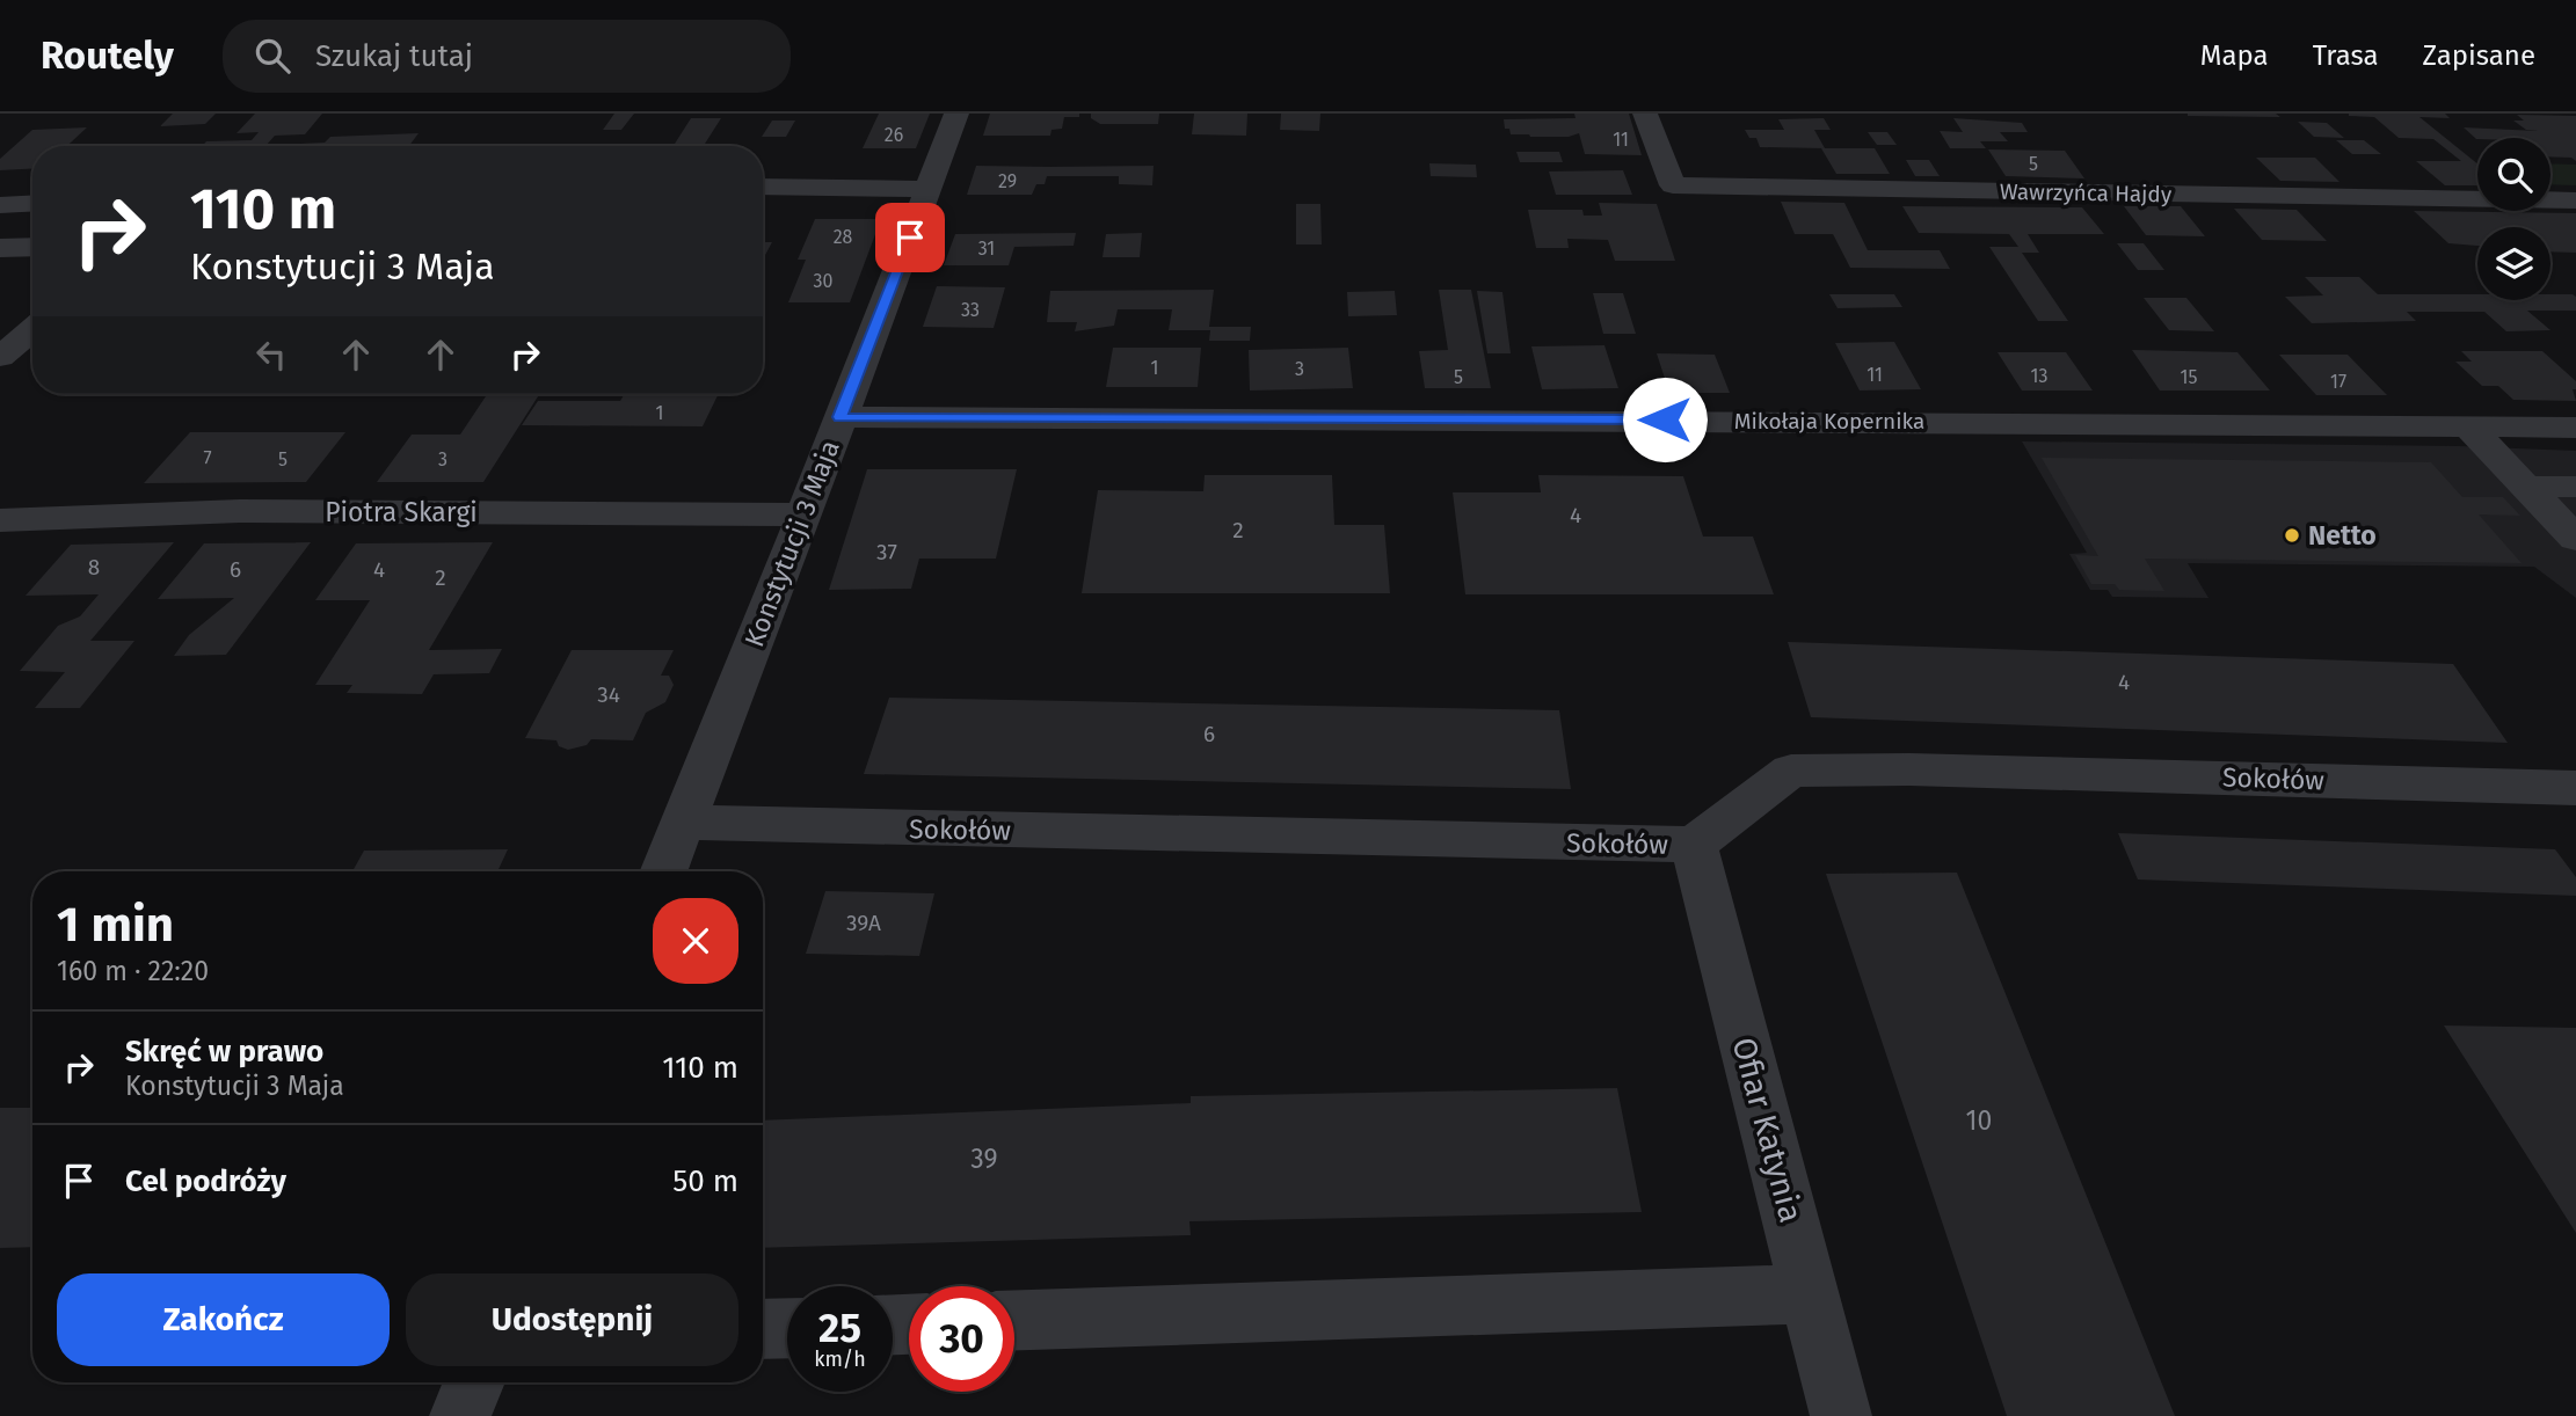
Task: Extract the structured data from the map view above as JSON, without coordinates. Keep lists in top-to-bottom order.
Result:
{
  "streets": {
    "street": [
      "Wawrzyńca Hajdy",
      "Mikołaja Kopernika",
      "Piotra Skargi",
      "Konstytucji 3 Maja",
      "Sokołów",
      "Ofiar Katynia"
    ]
  },
  "crossings": [
    ["Mikołaja Kopernika", "Konstytucji 3 Maja"],
    ["Piotra Skargi", "Konstytucji 3 Maja"],
    ["Konstytucji 3 Maja", "Sokołów"],
    ["Sokołów", "Ofiar Katynia"]
  ],
  "places": ["Netto"],
  "house_numbers": [
    "26",
    "11",
    "5",
    "29",
    "28",
    "31",
    "30",
    "33",
    "1",
    "3",
    "11",
    "13",
    "5",
    "15",
    "17",
    "1",
    "7",
    "5",
    "3",
    "4",
    "2",
    "37",
    "8",
    "6",
    "4",
    "2",
    "4",
    "34",
    "6",
    "39A",
    "10",
    "39"
  ],
  "page": {
    "header": "Routely",
    "search": "Szukaj tutaj",
    "nav": ["Mapa", "Trasa", "Zapisane"],
    "turn": ["110 m", "Konstytucji 3 Maja"],
    "heading": ["1 min", "160 m · 22:20"],
    "list": [
      {
        "name": "Skręć w prawo",
        "note": "Konstytucji 3 Maja",
        "value": "110 m"
      },
      {
        "name": "Cel podróży",
        "value": "50 m"
      }
    ],
    "buttons": ["Zakończ", "Udostępnij"],
    "speed": "25 km/h",
    "limit": "30"
  }
}
